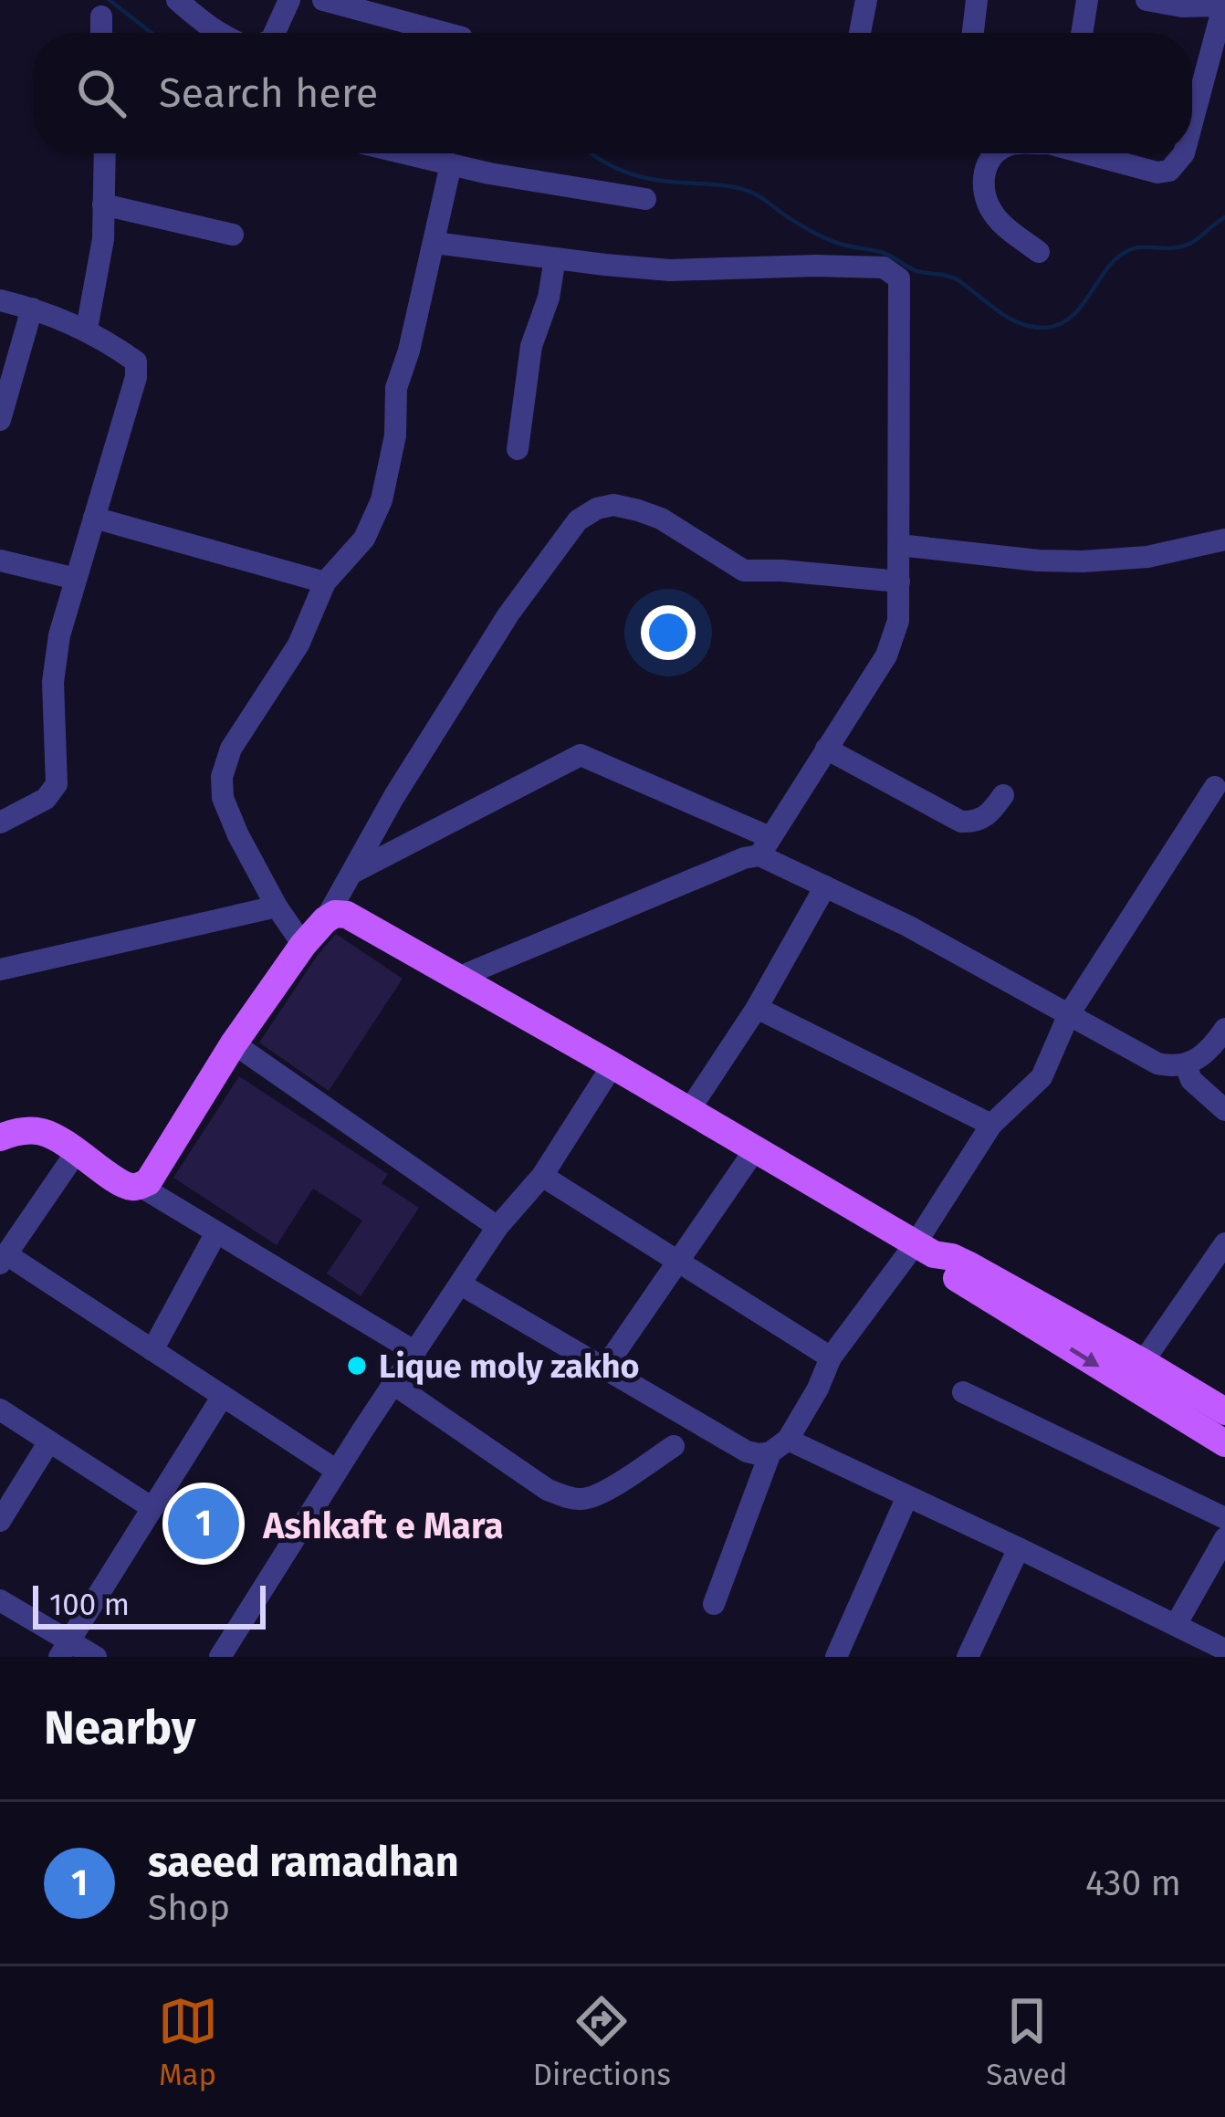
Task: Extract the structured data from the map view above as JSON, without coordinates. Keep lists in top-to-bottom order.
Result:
{
  "districts": ["Ashkaft e Mara"],
  "places": ["Lique moly zakho"],
  "scale_bar": "100 m",
  "page": {
    "search": "Search here",
    "pins": "1",
    "scale": "100 m",
    "heading": "Nearby",
    "list": [
      {
        "mark": "1",
        "name": "saeed ramadhan",
        "note": "Shop",
        "value": "430 m"
      }
    ],
    "nav": ["Map", "Directions", "Saved"]
  }
}
